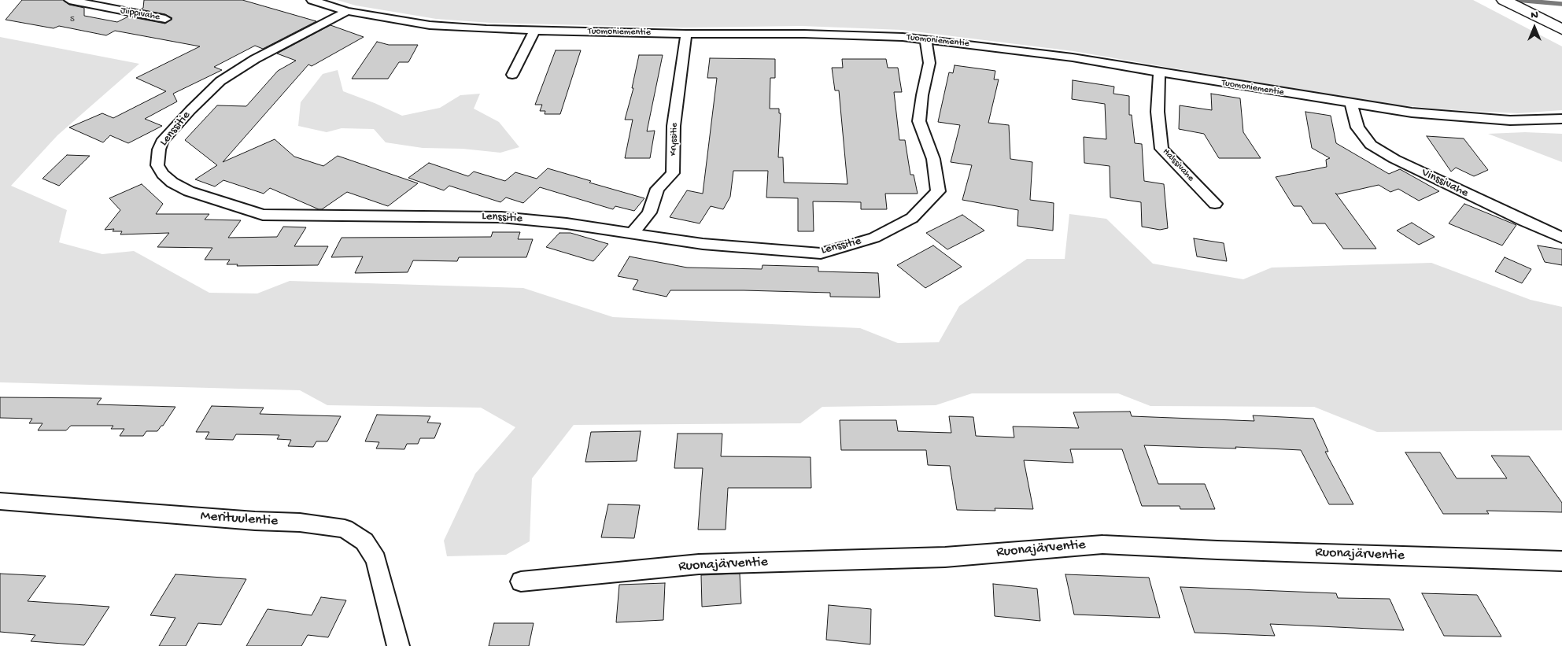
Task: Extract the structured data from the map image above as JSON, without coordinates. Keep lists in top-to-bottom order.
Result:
{
  "streets": {
    "street": [
      "Jiippivahe",
      "Tuomoniementie",
      "Lenssitie",
      "Kryssitie",
      "Halssivahe",
      "Vinssivahe",
      "Merituulentie",
      "Ruonajärventie"
    ]
  },
  "crossings": [
    ["Tuomoniementie", "Lenssitie"],
    ["Tuomoniementie", "Kryssitie"],
    ["Tuomoniementie", "Halssivahe"],
    ["Tuomoniementie", "Vinssivahe"],
    ["Lenssitie", "Kryssitie"]
  ],
  "house_numbers": ["5"],
  "north": "top"
}
